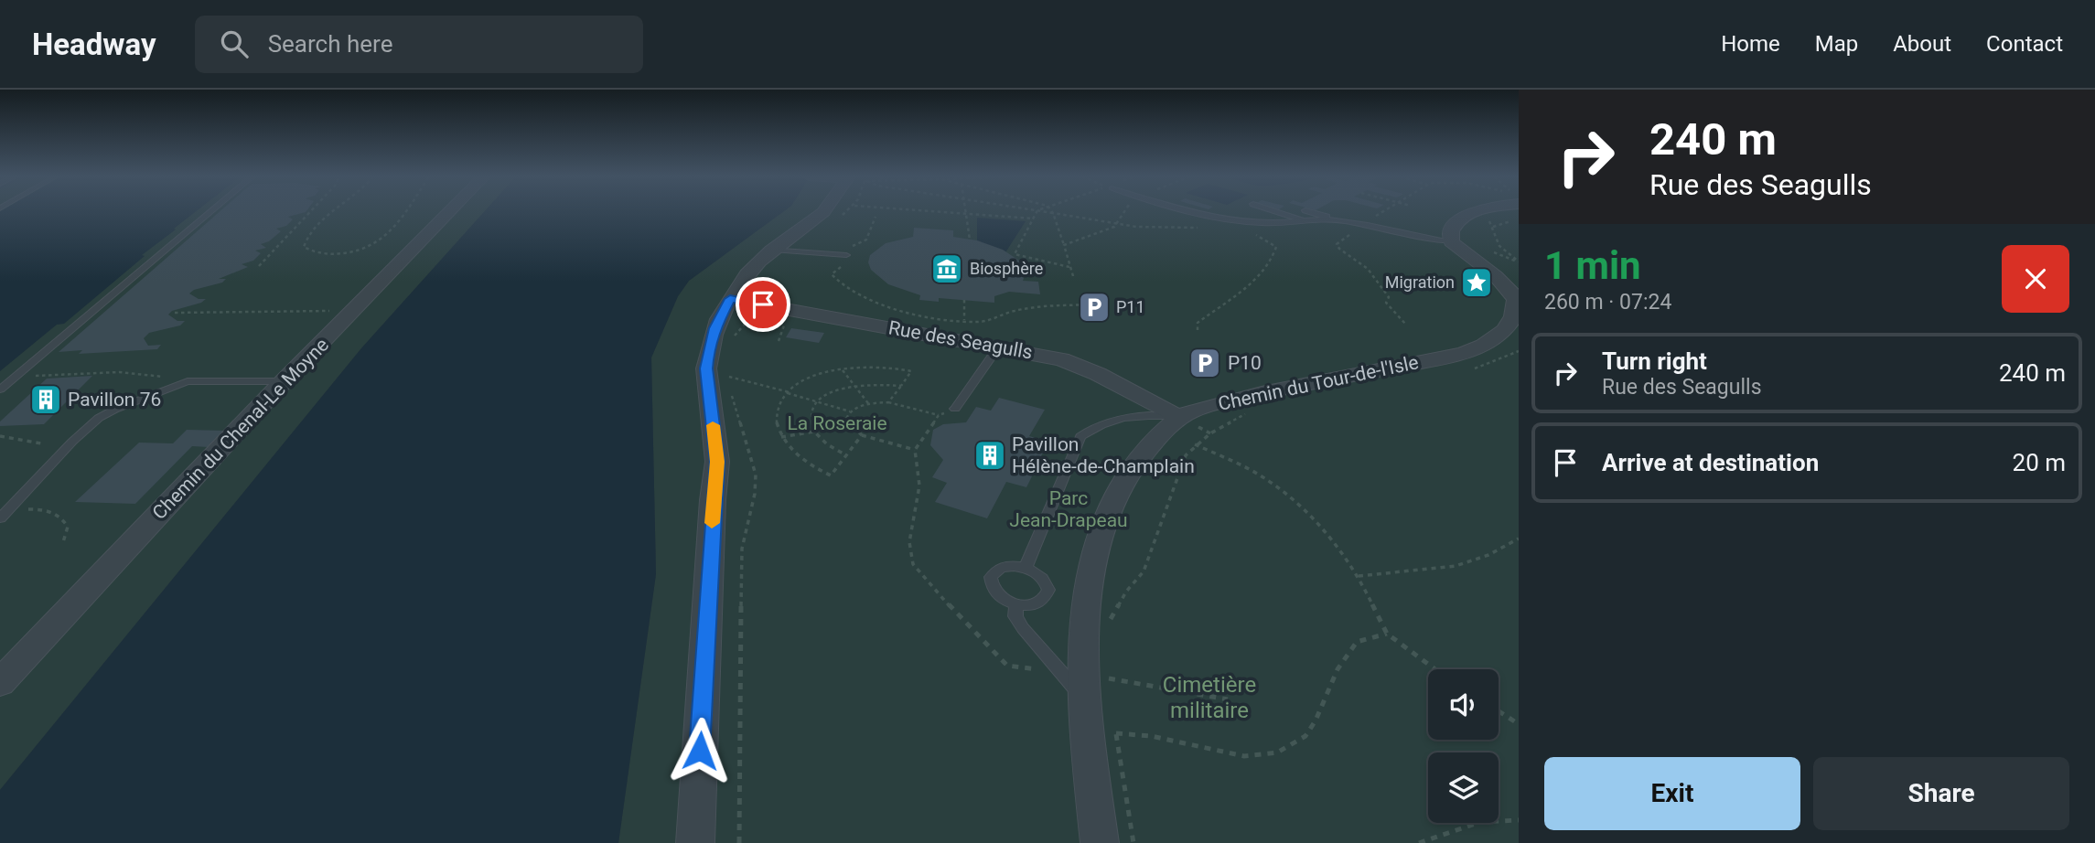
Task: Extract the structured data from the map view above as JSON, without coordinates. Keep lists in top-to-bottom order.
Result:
{
  "streets": {
    "street": ["Rue des Seagulls", "Chemin du Tour-de-l'Isle", "Chemin du Chenal-Le Moyne"]
  },
  "crossings": [
    ["Rue des Seagulls", "Chemin du Tour-de-l'Isle"]
  ],
  "parks": ["La Roseraie", "Parc Jean-Drapeau", "Cimetière militaire"],
  "places": {
    "museum": ["Biosphère"],
    "place": ["Migration"],
    "parking": ["P11", "P10"],
    "building": ["Pavillon 76", "Pavillon Hélène-de-Champlain"]
  },
  "page": {
    "header": "Headway",
    "search": "Search here",
    "nav": [
      "Home",
      "Map",
      "About",
      "Contact"
    ],
    "turn": ["240 m", "Rue des Seagulls"],
    "heading": ["1 min", "260 m · 07:24"],
    "list": [
      {
        "name": "Turn right",
        "note": "Rue des Seagulls",
        "value": "240 m"
      },
      {
        "name": "Arrive at destination",
        "value": "20 m"
      }
    ],
    "buttons": ["Exit", "Share"]
  }
}
